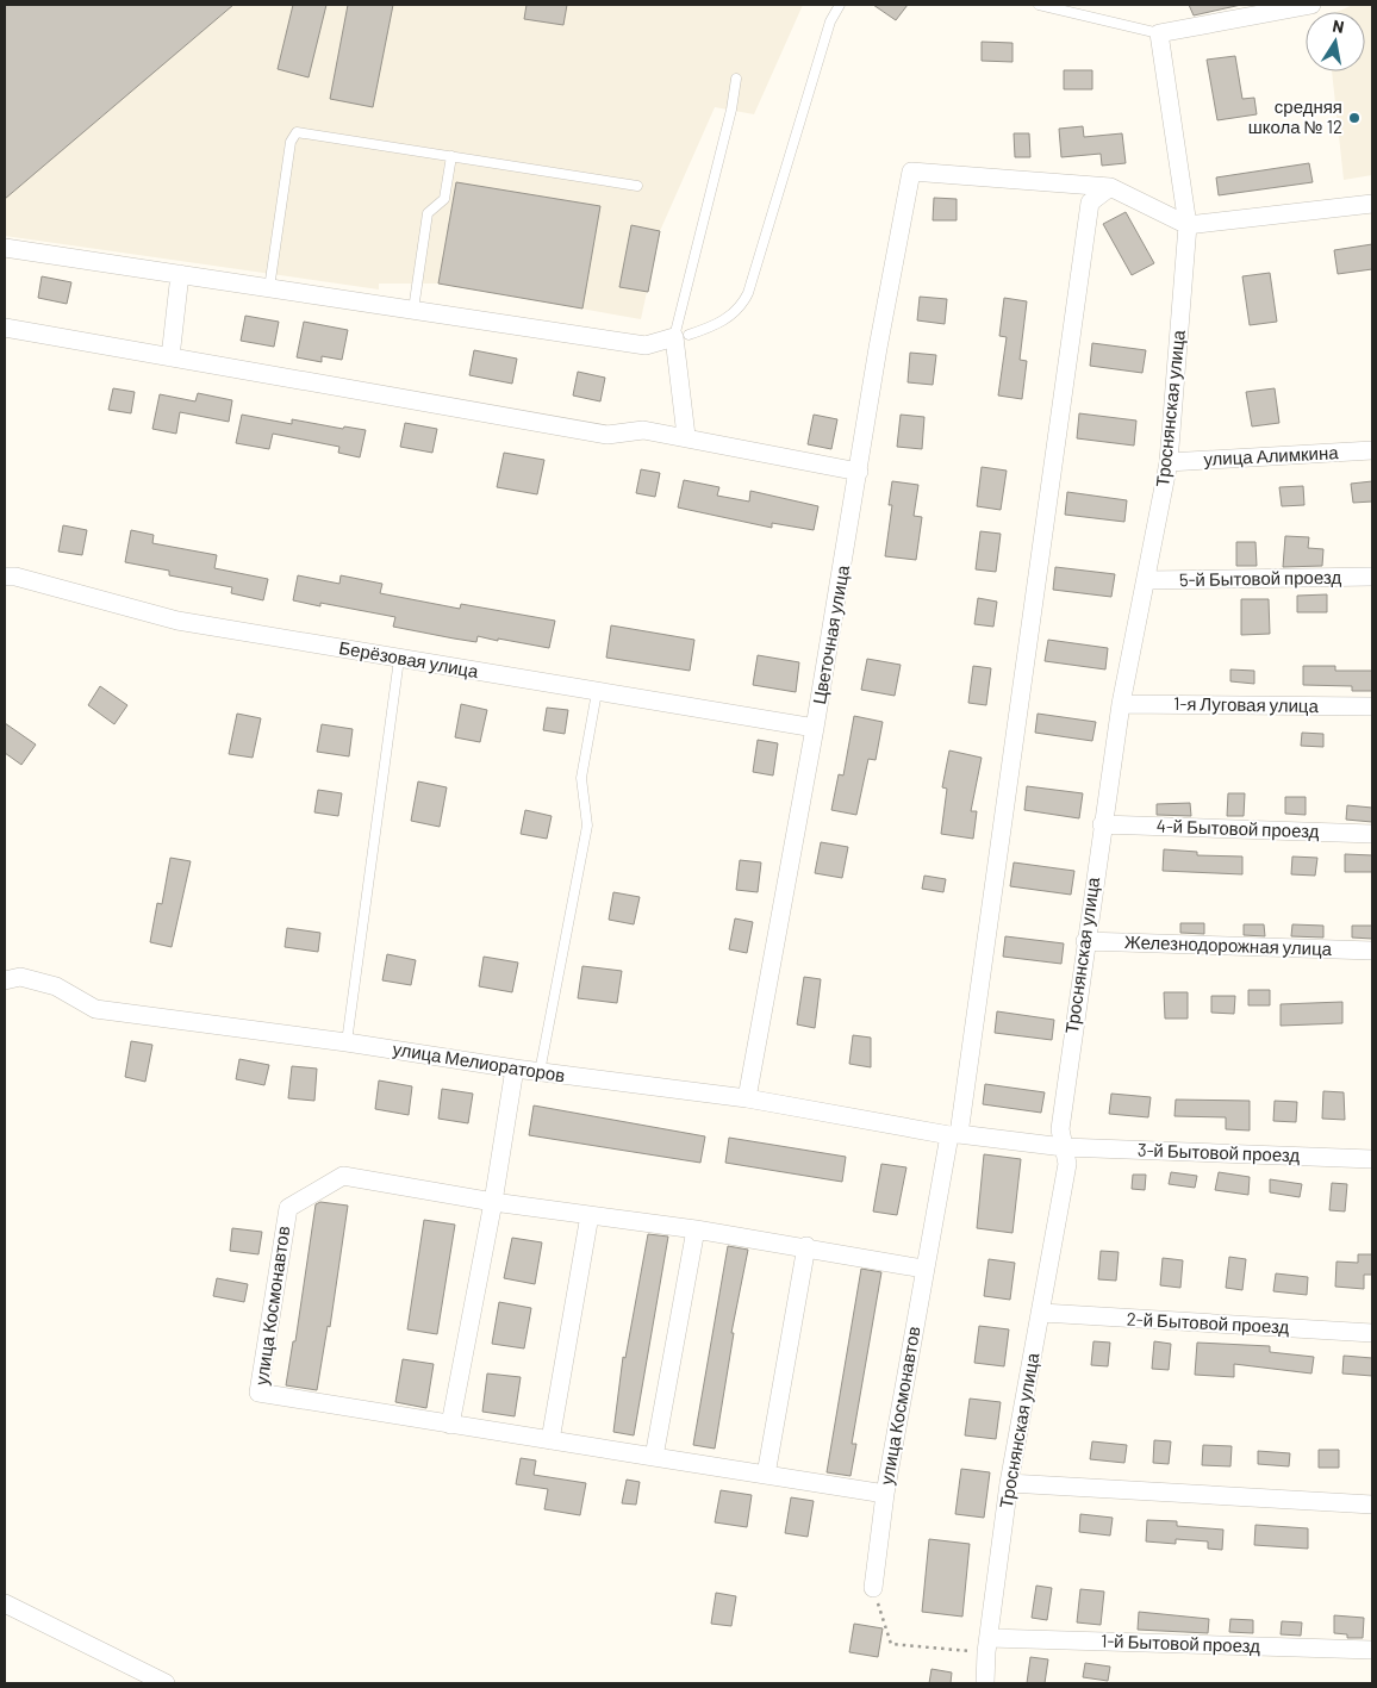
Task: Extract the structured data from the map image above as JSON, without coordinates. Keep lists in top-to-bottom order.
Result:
{
  "streets": {
    "street": [
      "Троснянская улица",
      "улица Алимкина",
      "5-й Бытовой проезд",
      "Цветочная улица",
      "Берёзовая улица",
      "1-я Луговая улица",
      "4-й Бытовой проезд",
      "Железнодорожная улица",
      "улица Мелиораторов",
      "3-й Бытовой проезд",
      "улица Космонавтов",
      "2-й Бытовой проезд",
      "1-й Бытовой проезд"
    ]
  },
  "crossings": [
    ["Троснянская улица", "улица Алимкина"],
    ["Троснянская улица", "5-й Бытовой проезд"],
    ["Троснянская улица", "1-я Луговая улица"],
    ["Троснянская улица", "4-й Бытовой проезд"],
    ["Троснянская улица", "Железнодорожная улица"],
    ["Троснянская улица", "3-й Бытовой проезд"],
    ["Троснянская улица", "2-й Бытовой проезд"],
    ["Троснянская улица", "1-й Бытовой проезд"],
    ["Цветочная улица", "Берёзовая улица"],
    ["Цветочная улица", "улица Мелиораторов"],
    ["Цветочная улица", "улица Космонавтов"],
    ["улица Мелиораторов", "3-й Бытовой проезд"],
    ["улица Мелиораторов", "улица Космонавтов"],
    ["3-й Бытовой проезд", "улица Космонавтов"]
  ],
  "places": ["средняя школа № 12"],
  "north": "top"
}
